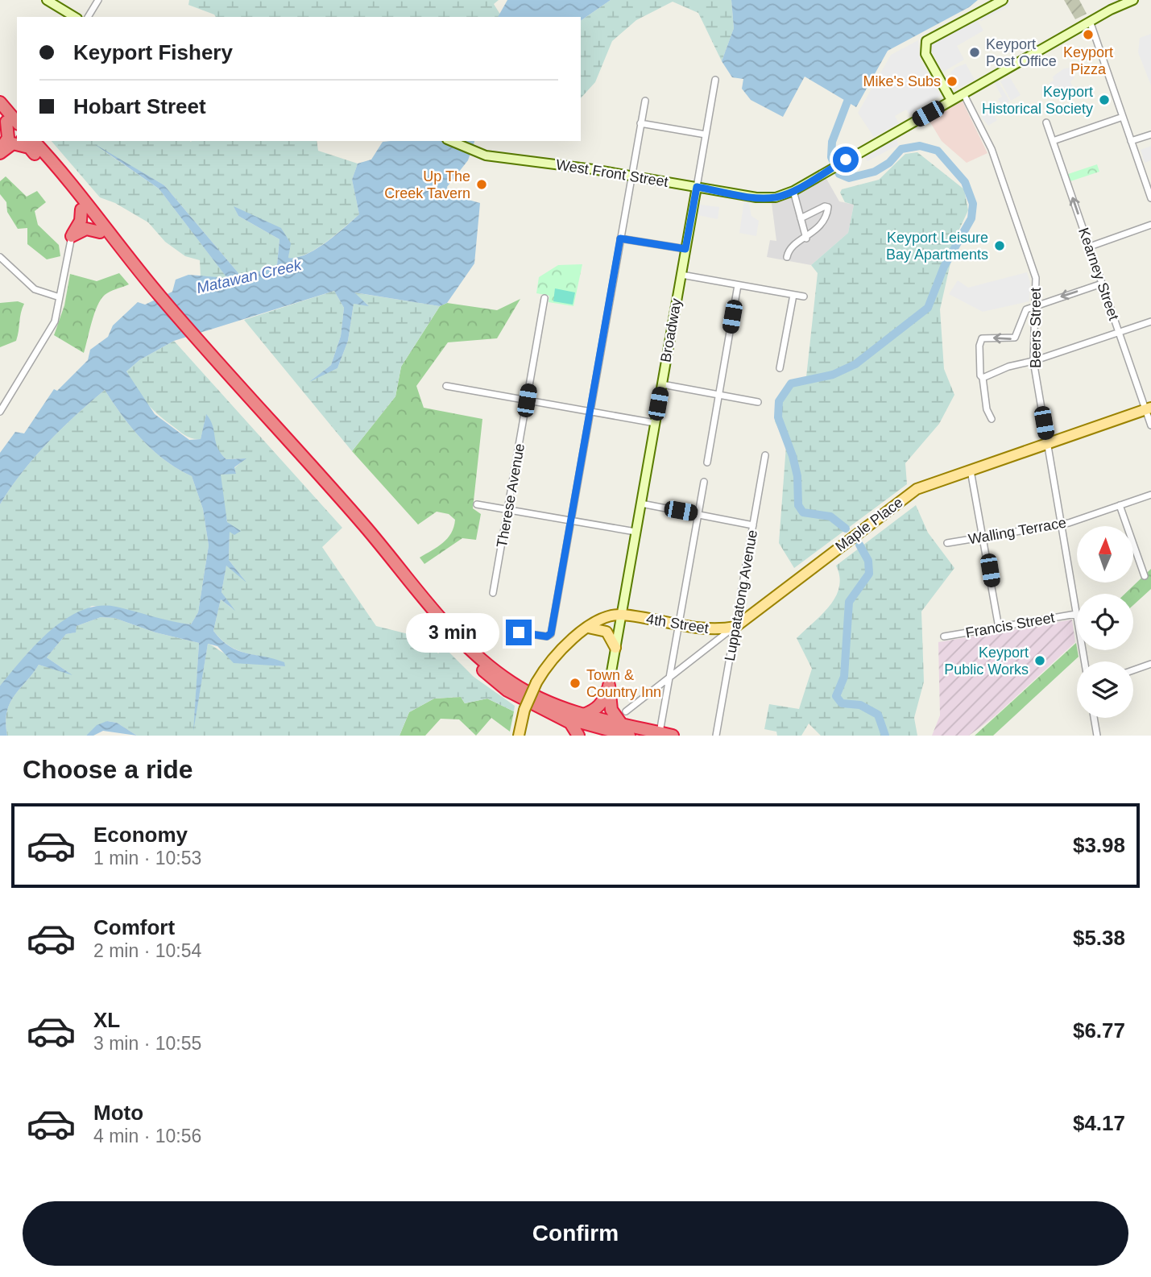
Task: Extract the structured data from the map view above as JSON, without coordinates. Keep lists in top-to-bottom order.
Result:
{
  "streets": {
    "main road": [
      "West Front Street",
      "Broadway",
      "Maple Place",
      "4th Street"
    ],
    "street": [
      "Kearney Street",
      "Beers Street",
      "Therese Avenue",
      "Walling Terrace",
      "Luppatatong Avenue",
      "Francis Street"
    ]
  },
  "crossings": [
    ["West Front Street", "Beers Street"],
    ["West Front Street", "Broadway"],
    ["Kearney Street", "Maple Place"],
    ["Beers Street", "Maple Place"],
    ["Beers Street", "Walling Terrace"],
    ["Beers Street", "Francis Street"],
    ["Broadway", "4th Street"],
    ["Maple Place", "Luppatatong Avenue"],
    ["Maple Place", "4th Street"],
    ["Luppatatong Avenue", "4th Street"]
  ],
  "water": ["Matawan Creek"],
  "places": [
    "Keyport Pizza",
    "Keyport Post Office",
    "Mike's Subs",
    "Keyport Historical Society",
    "Up The Creek Tavern",
    "Keyport Leisure Bay Apartments",
    "Keyport Public Works",
    "Town & Country Inn"
  ],
  "north": "top",
  "page": {
    "banner": ["Keyport Fishery", "Hobart Street"],
    "bubble": "3 min",
    "heading": "Choose a ride",
    "list": [
      {
        "name": "Economy",
        "note": "1 min · 10:53",
        "value": "$3.98"
      },
      {
        "name": "Comfort",
        "note": "2 min · 10:54",
        "value": "$5.38"
      },
      {
        "name": "XL",
        "note": "3 min · 10:55",
        "value": "$6.77"
      },
      {
        "name": "Moto",
        "note": "4 min · 10:56",
        "value": "$4.17"
      }
    ],
    "buttons": "Confirm"
  }
}
